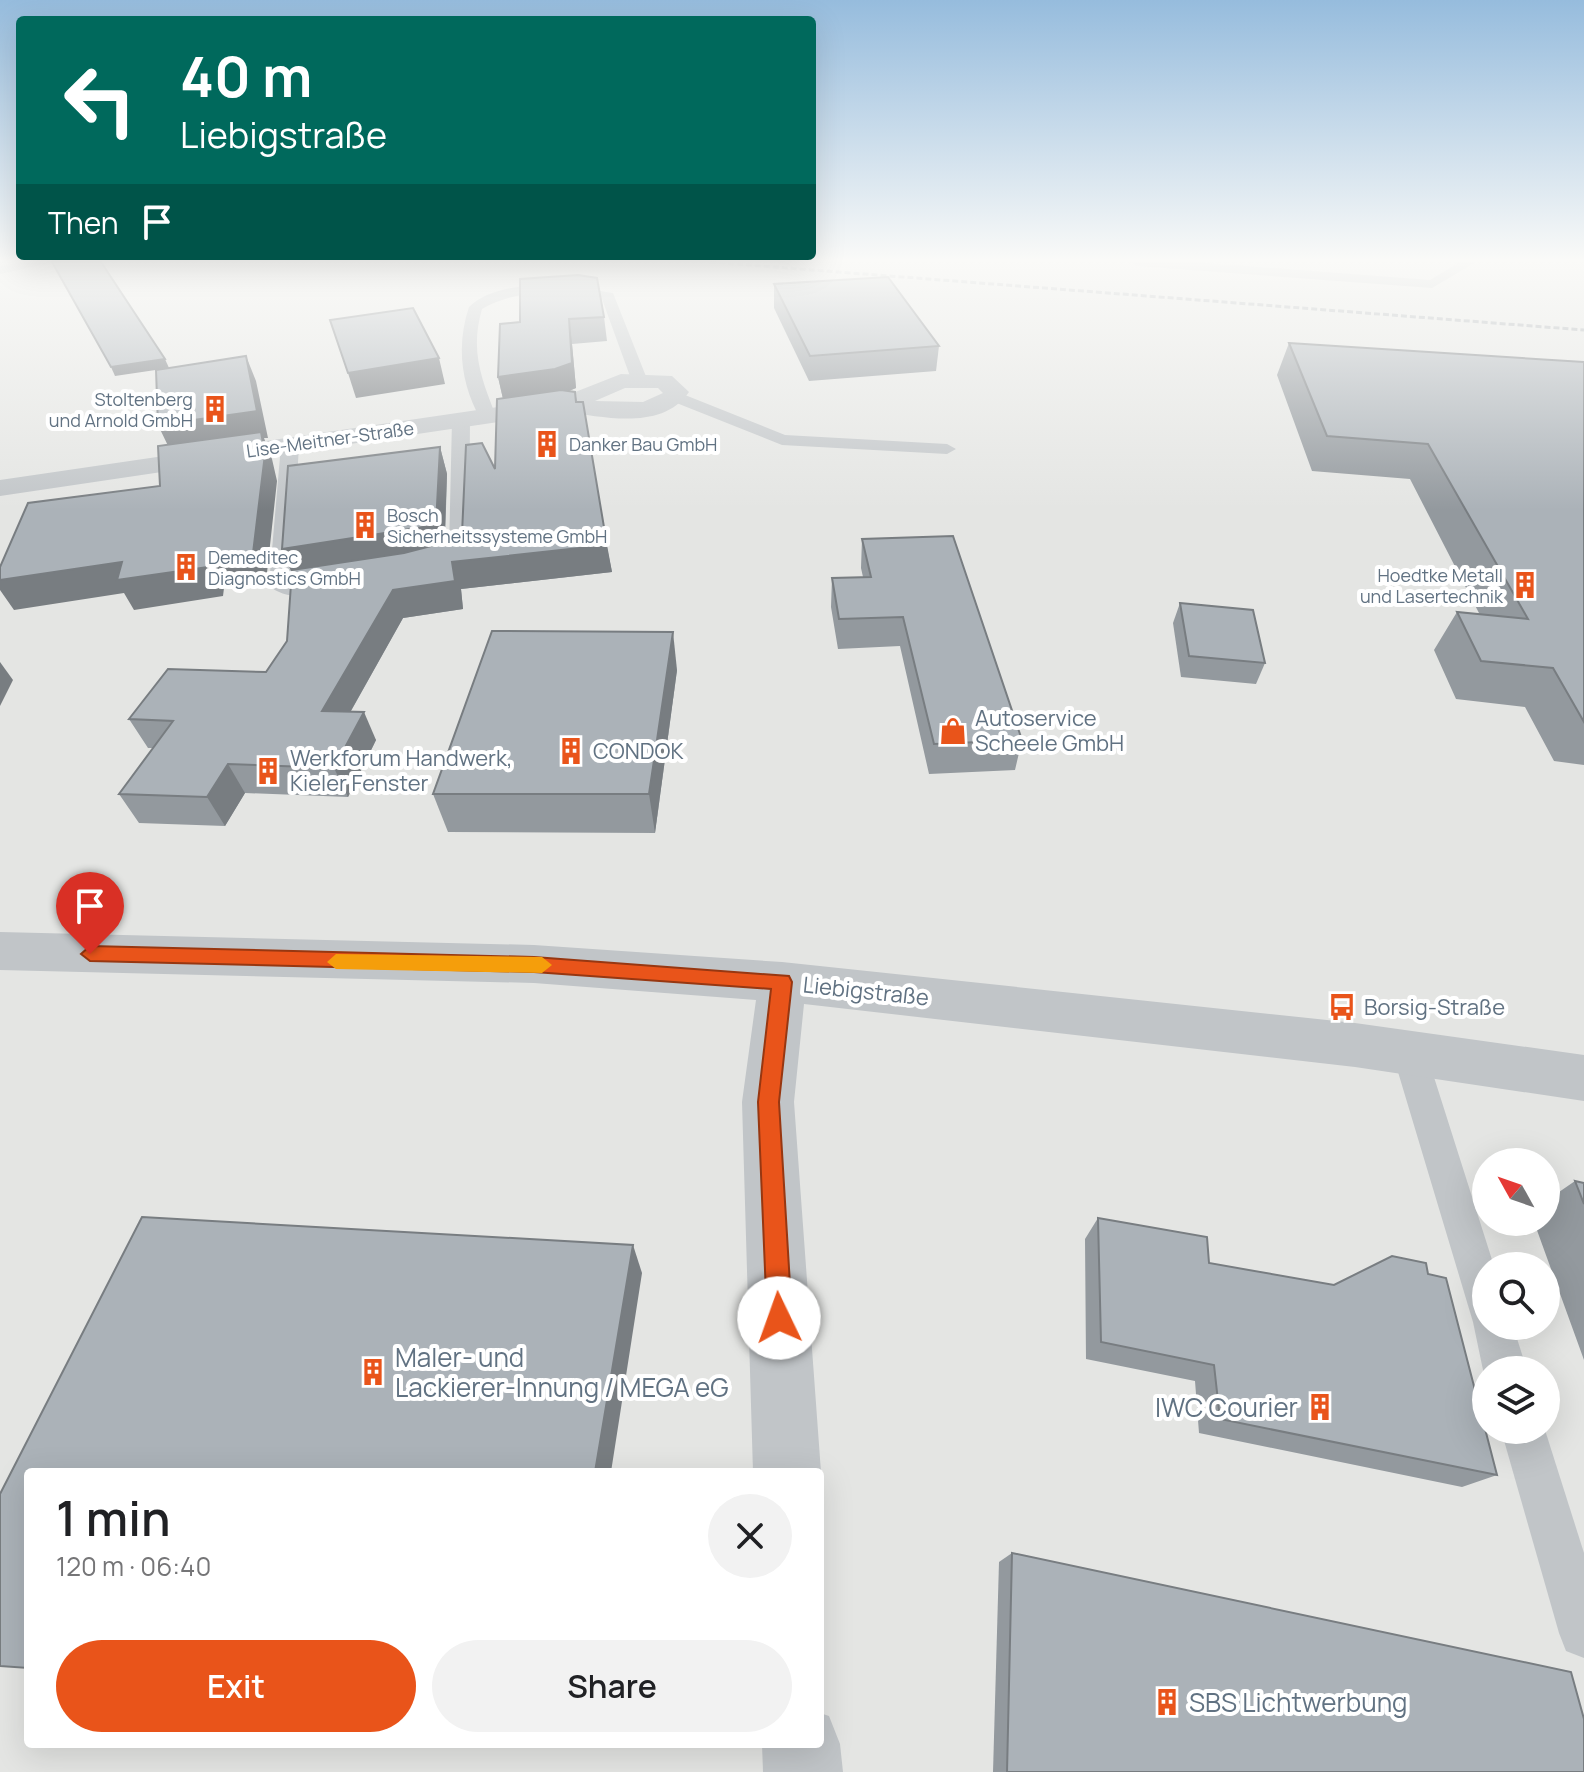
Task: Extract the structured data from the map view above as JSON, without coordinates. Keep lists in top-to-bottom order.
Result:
{
  "streets": {
    "street": ["Lise-Meitner-Straße", "Liebigstraße"]
  },
  "places": {
    "building": [
      "Stoltenberg und Arnold GmbH",
      "Danker Bau GmbH",
      "Bosch Sicherheitssysteme GmbH",
      "Demeditec Diagnostics GmbH",
      "Hoedtke Metall und Lasertechnik",
      "CONDOK",
      "Werkforum Handwerk, Kieler Fenster",
      "Maler- und Lackierer-Innung / MEGA eG",
      "IWC Courier",
      "SBS Lichtwerbung"
    ],
    "shop": ["Autoservice Scheele GmbH"],
    "bus stop": ["Borsig-Straße"]
  },
  "north": "top left",
  "page": {
    "turn": ["40 m", "Liebigstraße"],
    "then": "Then",
    "heading": ["1 min", "120 m · 06:40"],
    "buttons": ["Exit", "Share"]
  }
}
